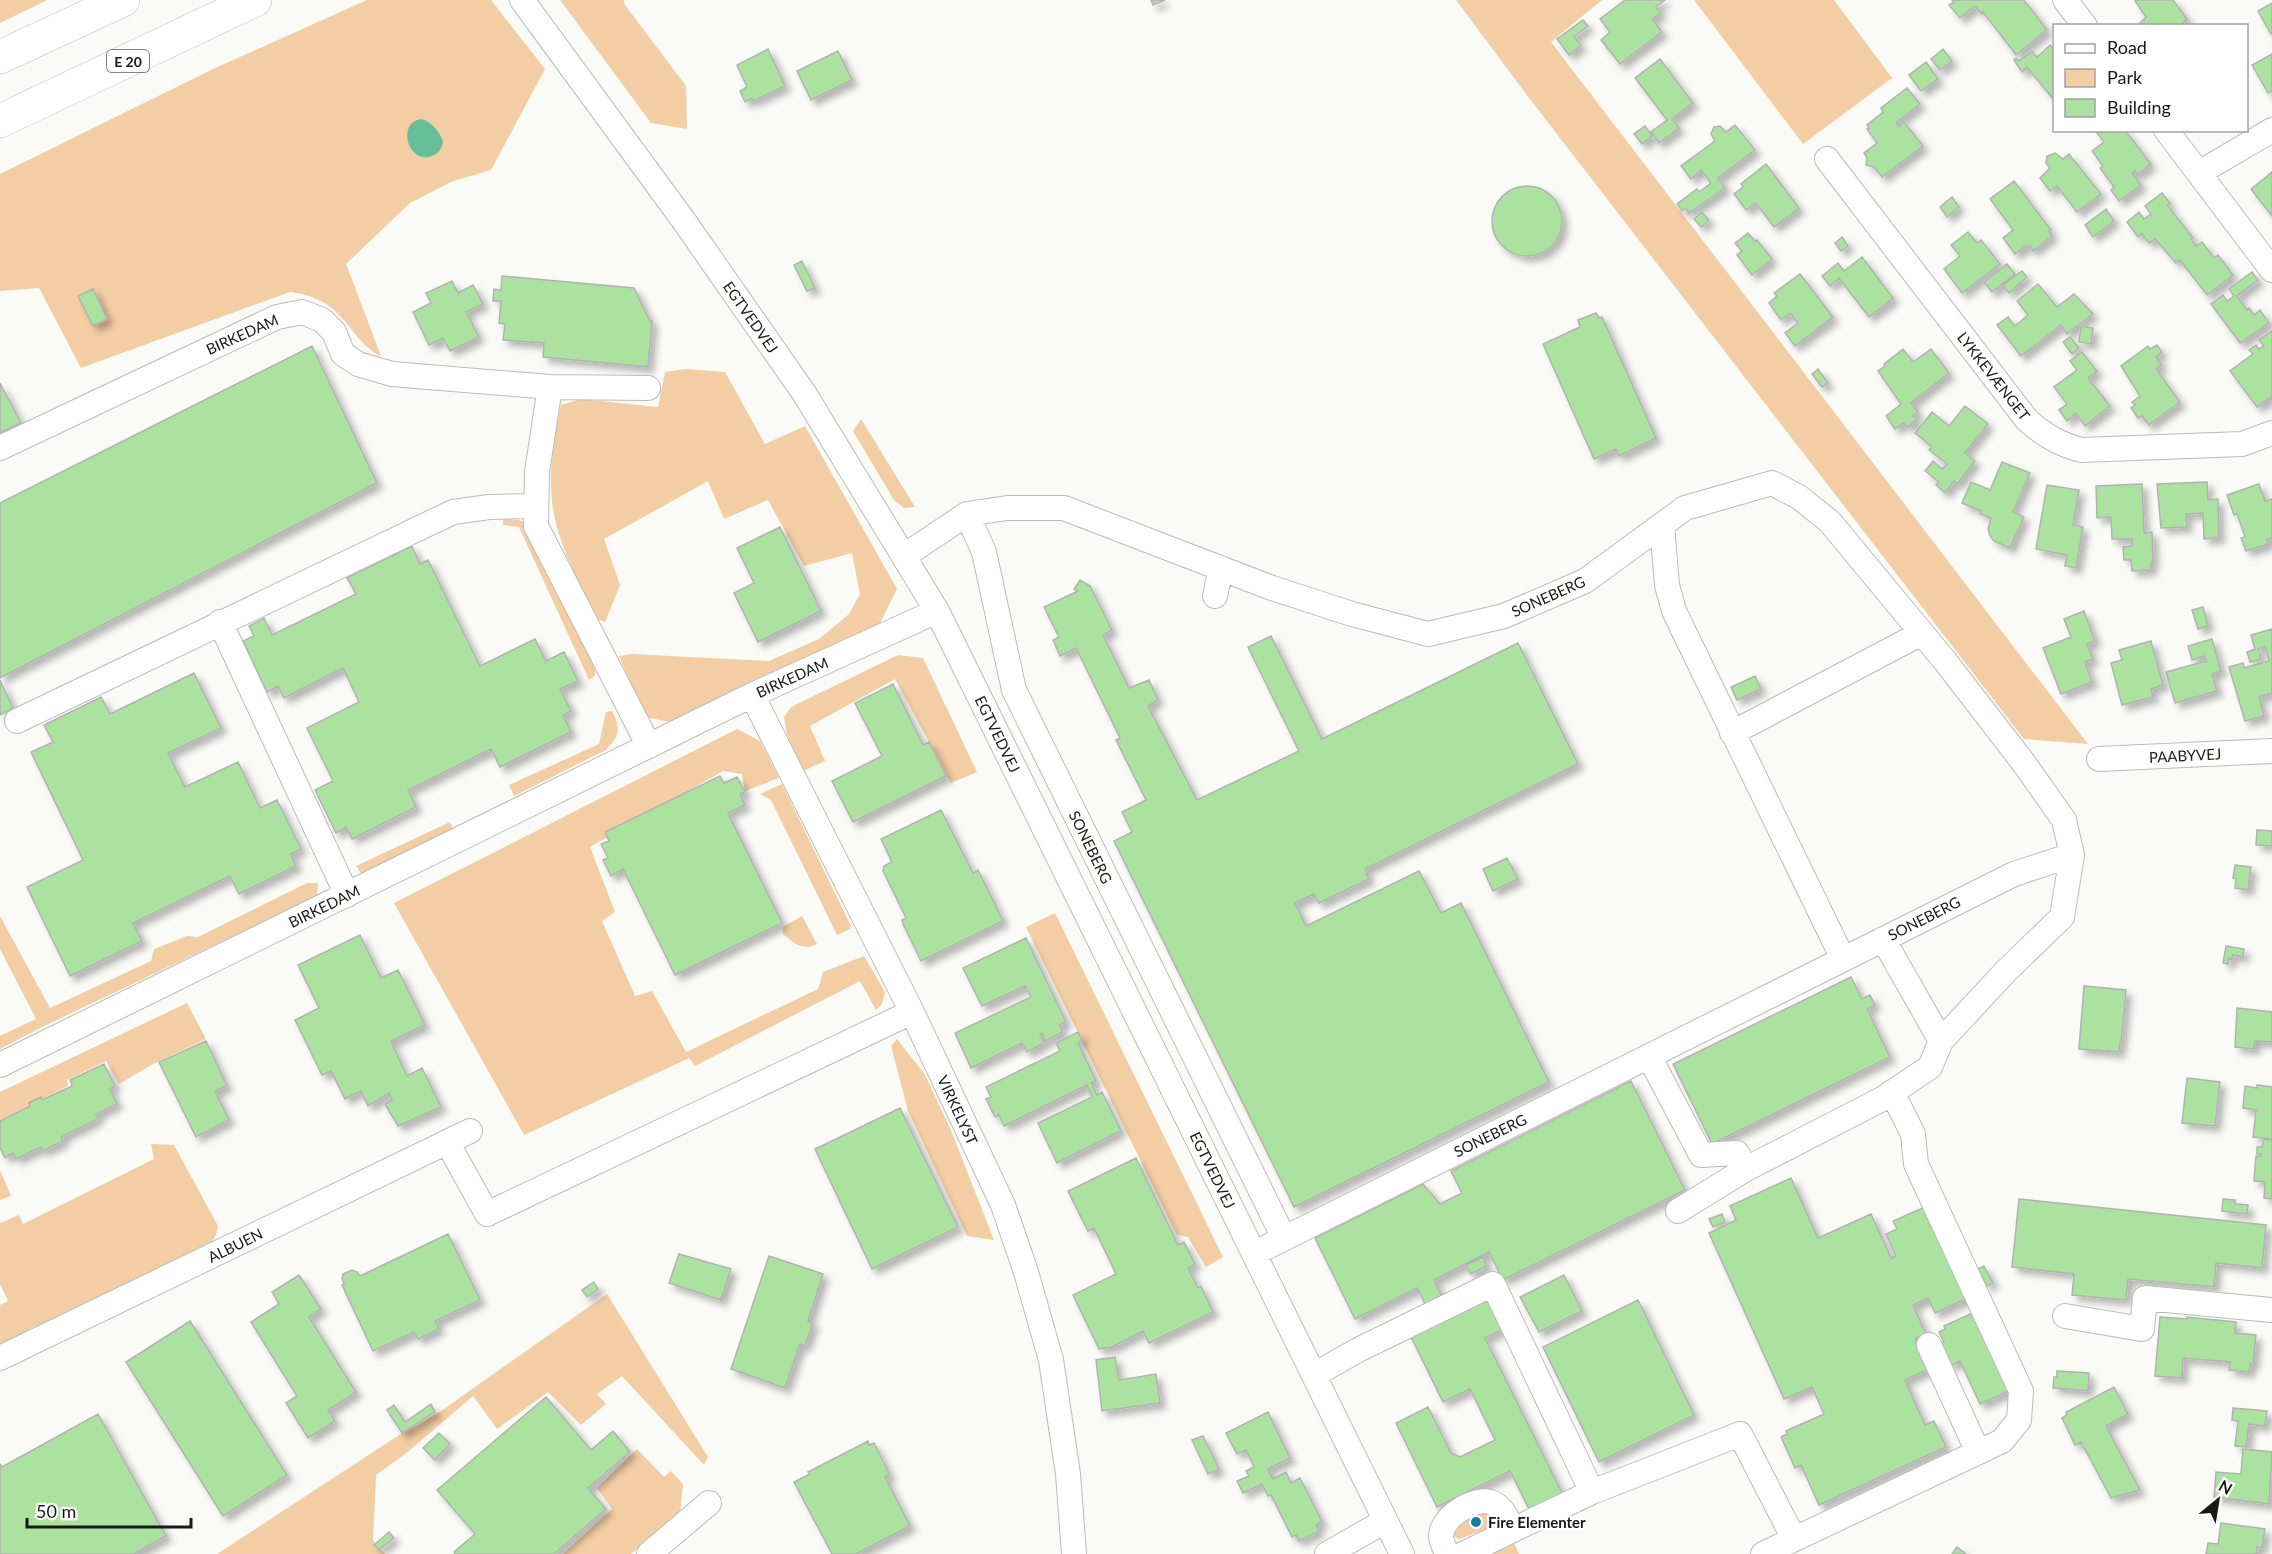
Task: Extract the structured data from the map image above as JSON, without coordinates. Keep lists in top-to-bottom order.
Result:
{
  "streets": {
    "highway": ["E 20"],
    "street": [
      "EGTVEDVEJ",
      "BIRKEDAM",
      "LYKKEVÆNGET",
      "SONEBERG",
      "PAABYVEJ",
      "VIRKELYST",
      "ALBUEN"
    ]
  },
  "crossings": [
    ["EGTVEDVEJ", "BIRKEDAM"],
    ["EGTVEDVEJ", "SONEBERG"],
    ["BIRKEDAM", "VIRKELYST"]
  ],
  "places": ["Fire Elementer"],
  "legend": ["Road", "Park", "Building"],
  "scale_bar": "50 m",
  "north": "top right"
}
